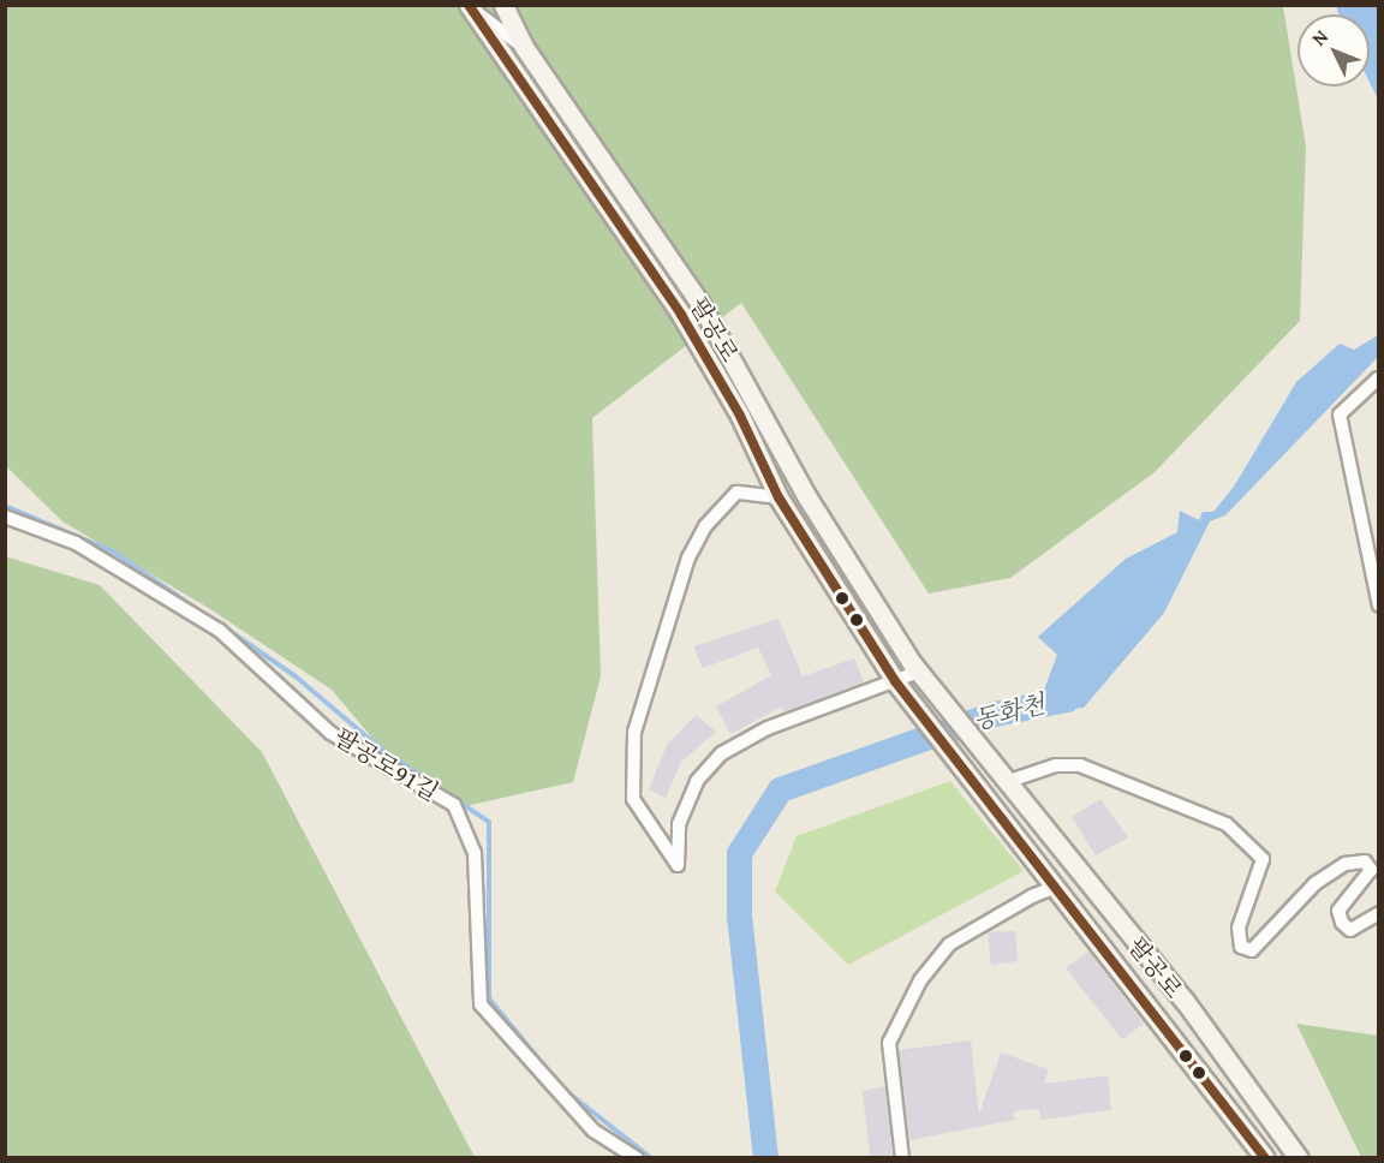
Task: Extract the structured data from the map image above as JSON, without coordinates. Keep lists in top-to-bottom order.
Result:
{
  "streets": {
    "main road": ["팔공로"],
    "street": ["팔공로91길"]
  },
  "water": ["동화천"],
  "north": "top left"
}
